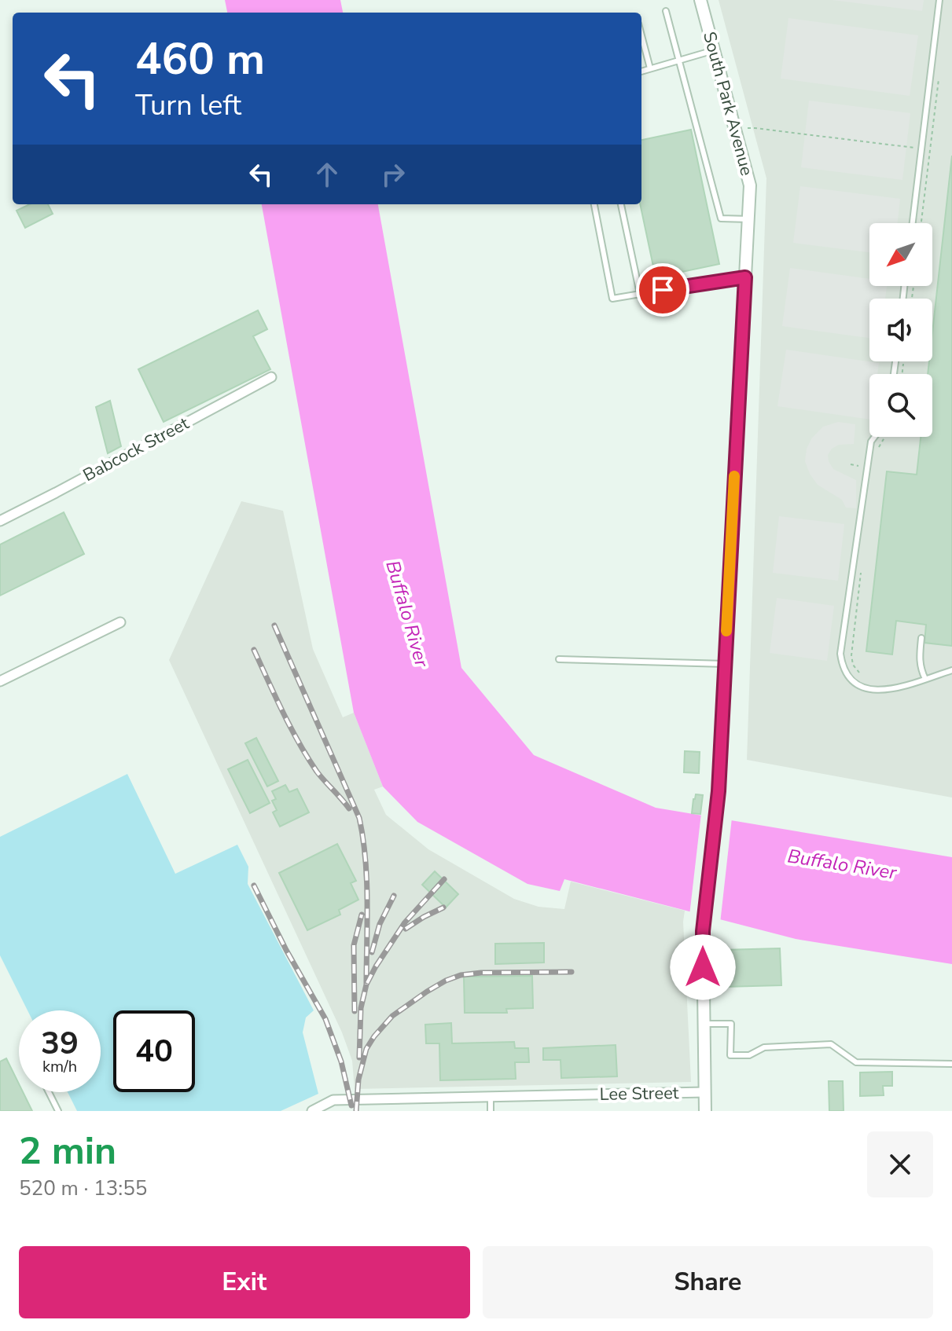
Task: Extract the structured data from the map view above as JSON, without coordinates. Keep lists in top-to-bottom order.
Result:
{
  "streets": {
    "street": ["South Park Avenue", "Babcock Street", "Lee Street"]
  },
  "crossings": [
    ["South Park Avenue", "Lee Street"]
  ],
  "water": ["Buffalo River"],
  "north": "bottom left",
  "page": {
    "turn": ["460 m", "Turn left"],
    "speed": "39 km/h",
    "limit": "40",
    "heading": ["2 min", "520 m · 13:55"],
    "buttons": ["Exit", "Share"]
  }
}
